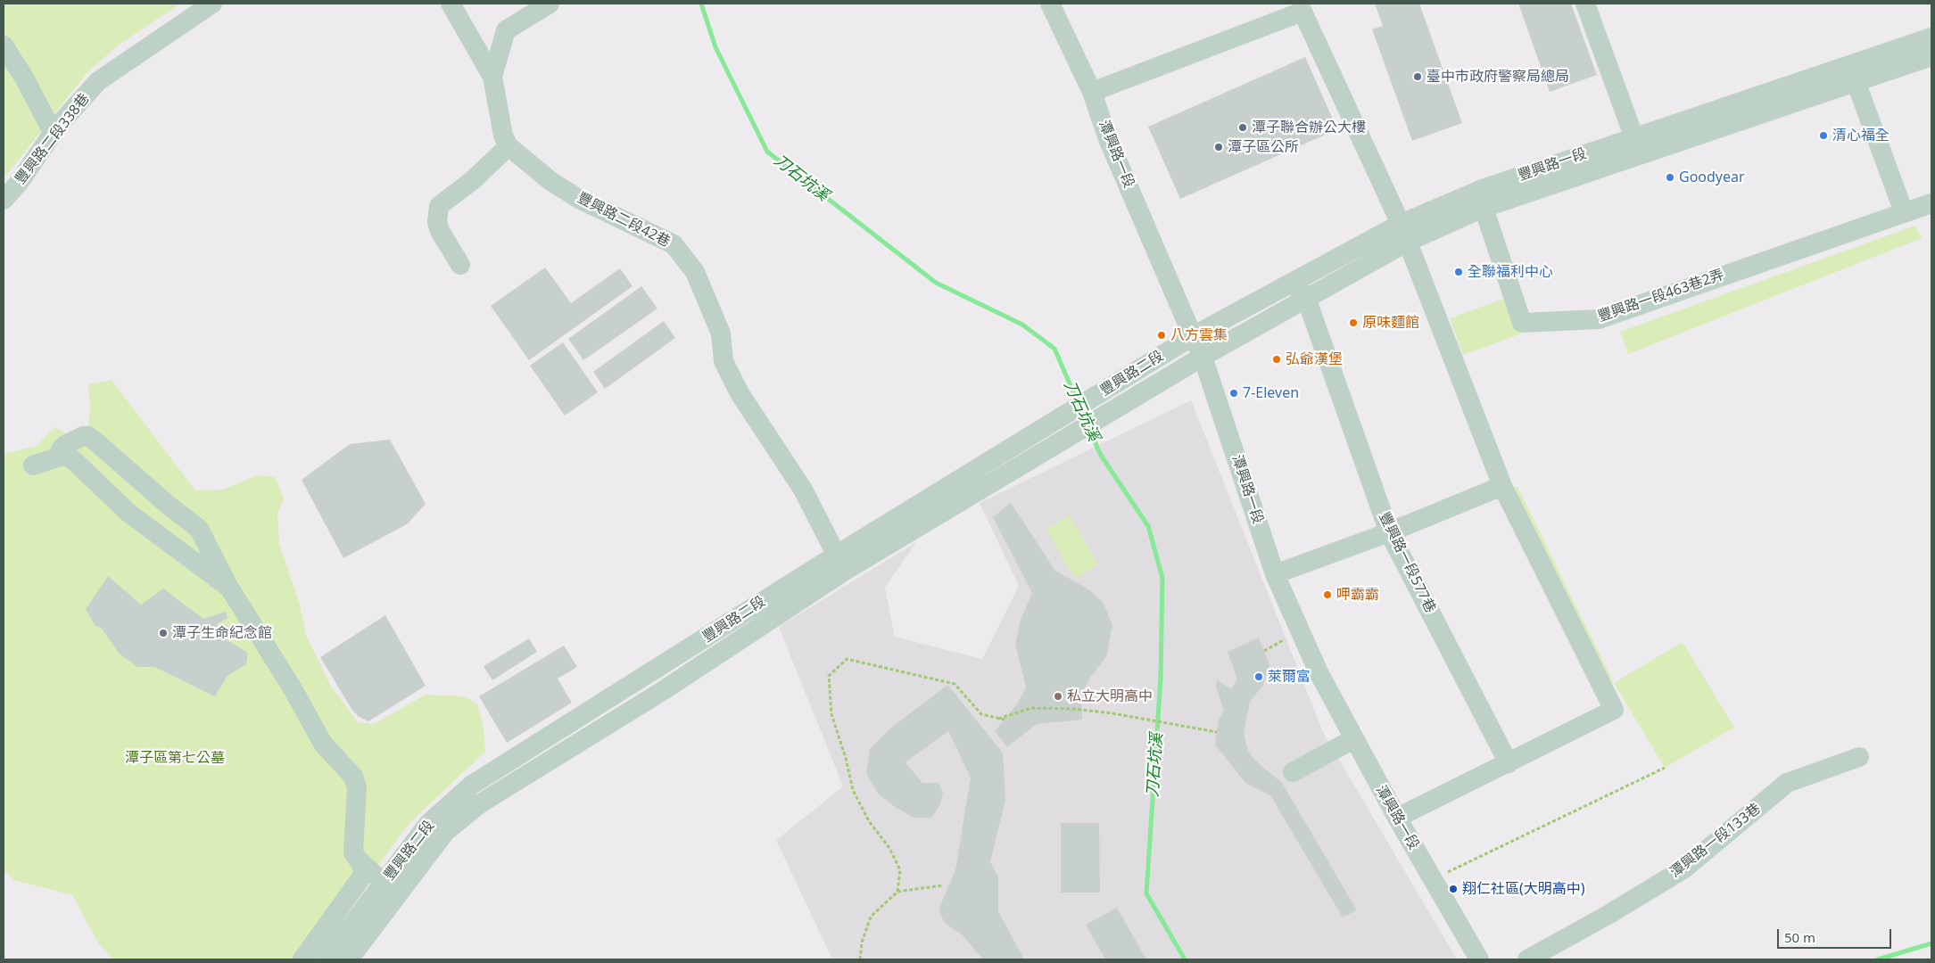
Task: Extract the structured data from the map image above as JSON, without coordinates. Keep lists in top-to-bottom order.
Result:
{
  "streets": {
    "street": [
      "豐興路二段338巷",
      "潭興路一段",
      "豐興路一段",
      "豐興路二段42巷",
      "豐興路一段463巷2弄",
      "豐興路二段",
      "豐興路一段577巷",
      "潭興路一段133巷"
    ]
  },
  "crossings": [
    ["潭興路一段", "豐興路一段"],
    ["潭興路一段", "豐興路二段"],
    ["豐興路一段", "豐興路一段463巷2弄"],
    ["豐興路一段", "豐興路二段"],
    ["豐興路一段", "豐興路一段577巷"],
    ["豐興路二段42巷", "豐興路二段"]
  ],
  "water": ["刀石坑溪"],
  "parks": ["潭子區第七公墓"],
  "places": [
    "臺中市政府警察局總局",
    "潭子聯合辦公大樓",
    "清心福全",
    "潭子區公所",
    "Goodyear",
    "全聯福利中心",
    "原味麵館",
    "八方雲集",
    "弘爺漢堡",
    "7-Eleven",
    "呷霸霸",
    "潭子生命紀念館",
    "萊爾富",
    "私立大明高中",
    "翔仁社區(大明高中)"
  ],
  "scale_bar": "50 m"
}
